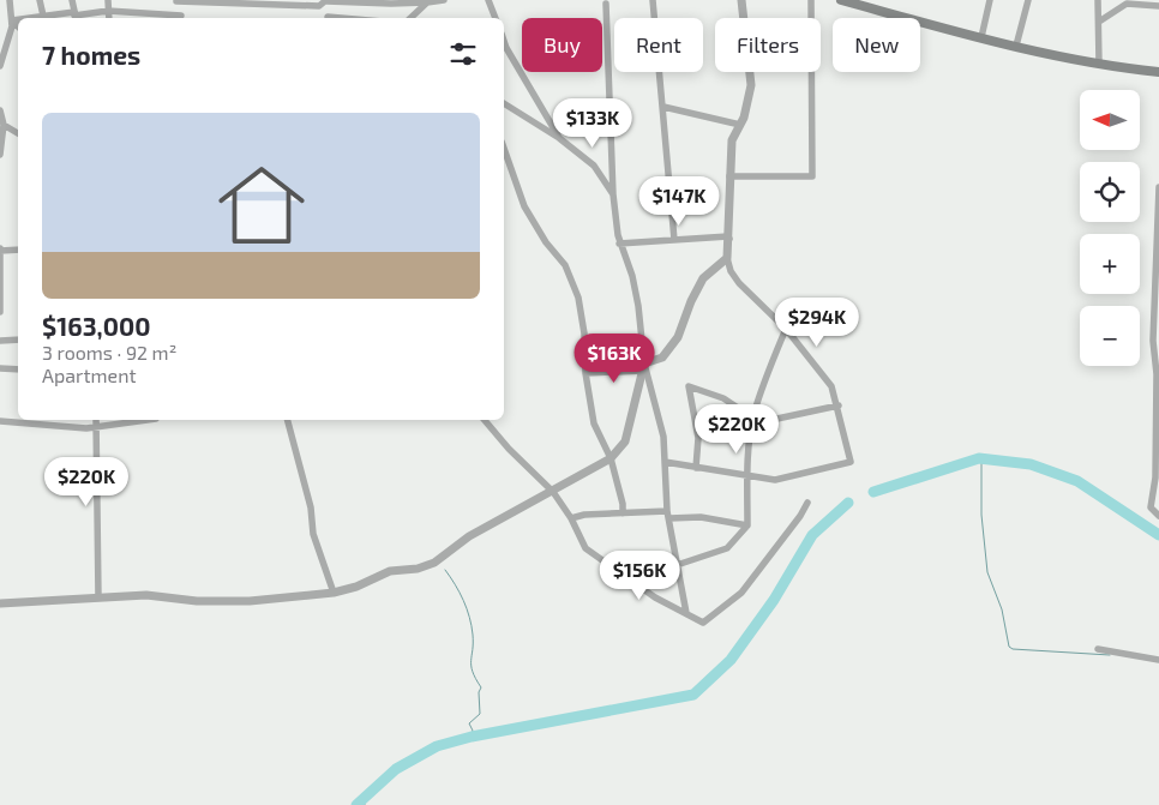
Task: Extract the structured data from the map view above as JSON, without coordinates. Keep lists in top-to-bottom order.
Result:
{
  "north": "left",
  "page": {
    "chip": [
      "Buy",
      "Rent",
      "Filters",
      "New"
    ],
    "heading": "7 homes",
    "map_buttons": ["+", "−"],
    "list": [
      {
        "name": "$163,000",
        "note": "3 rooms · 92 m² · Apartment"
      }
    ],
    "price": [
      "$133K",
      "$147K",
      "$294K",
      "$163K",
      "$220K",
      "$220K",
      "$156K"
    ]
  }
}
